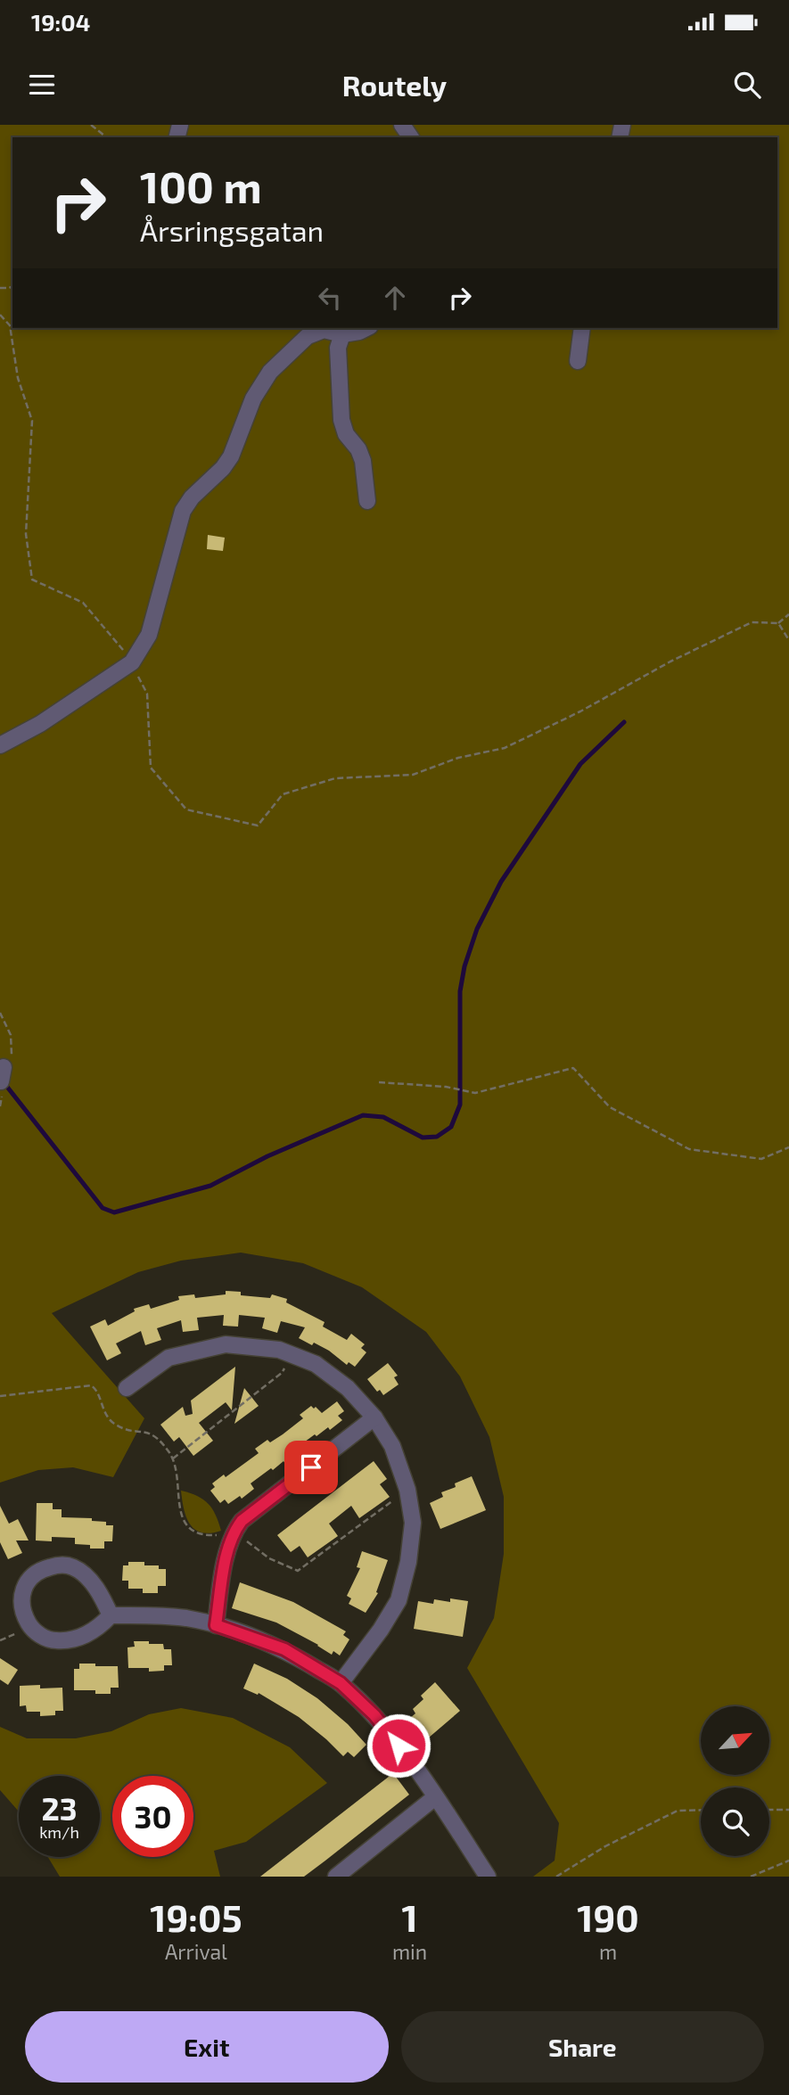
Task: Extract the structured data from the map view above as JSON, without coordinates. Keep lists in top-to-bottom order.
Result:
{
  "north": "top right",
  "page": {
    "status": "19:04",
    "header": "Routely",
    "turn": ["100 m", "Årsringsgatan"],
    "speed": "23 km/h",
    "limit": "30",
    "eta": [
      "19:05",
      "Arrival",
      "1",
      "min",
      "190",
      "m"
    ],
    "buttons": ["Exit", "Share"]
  }
}
